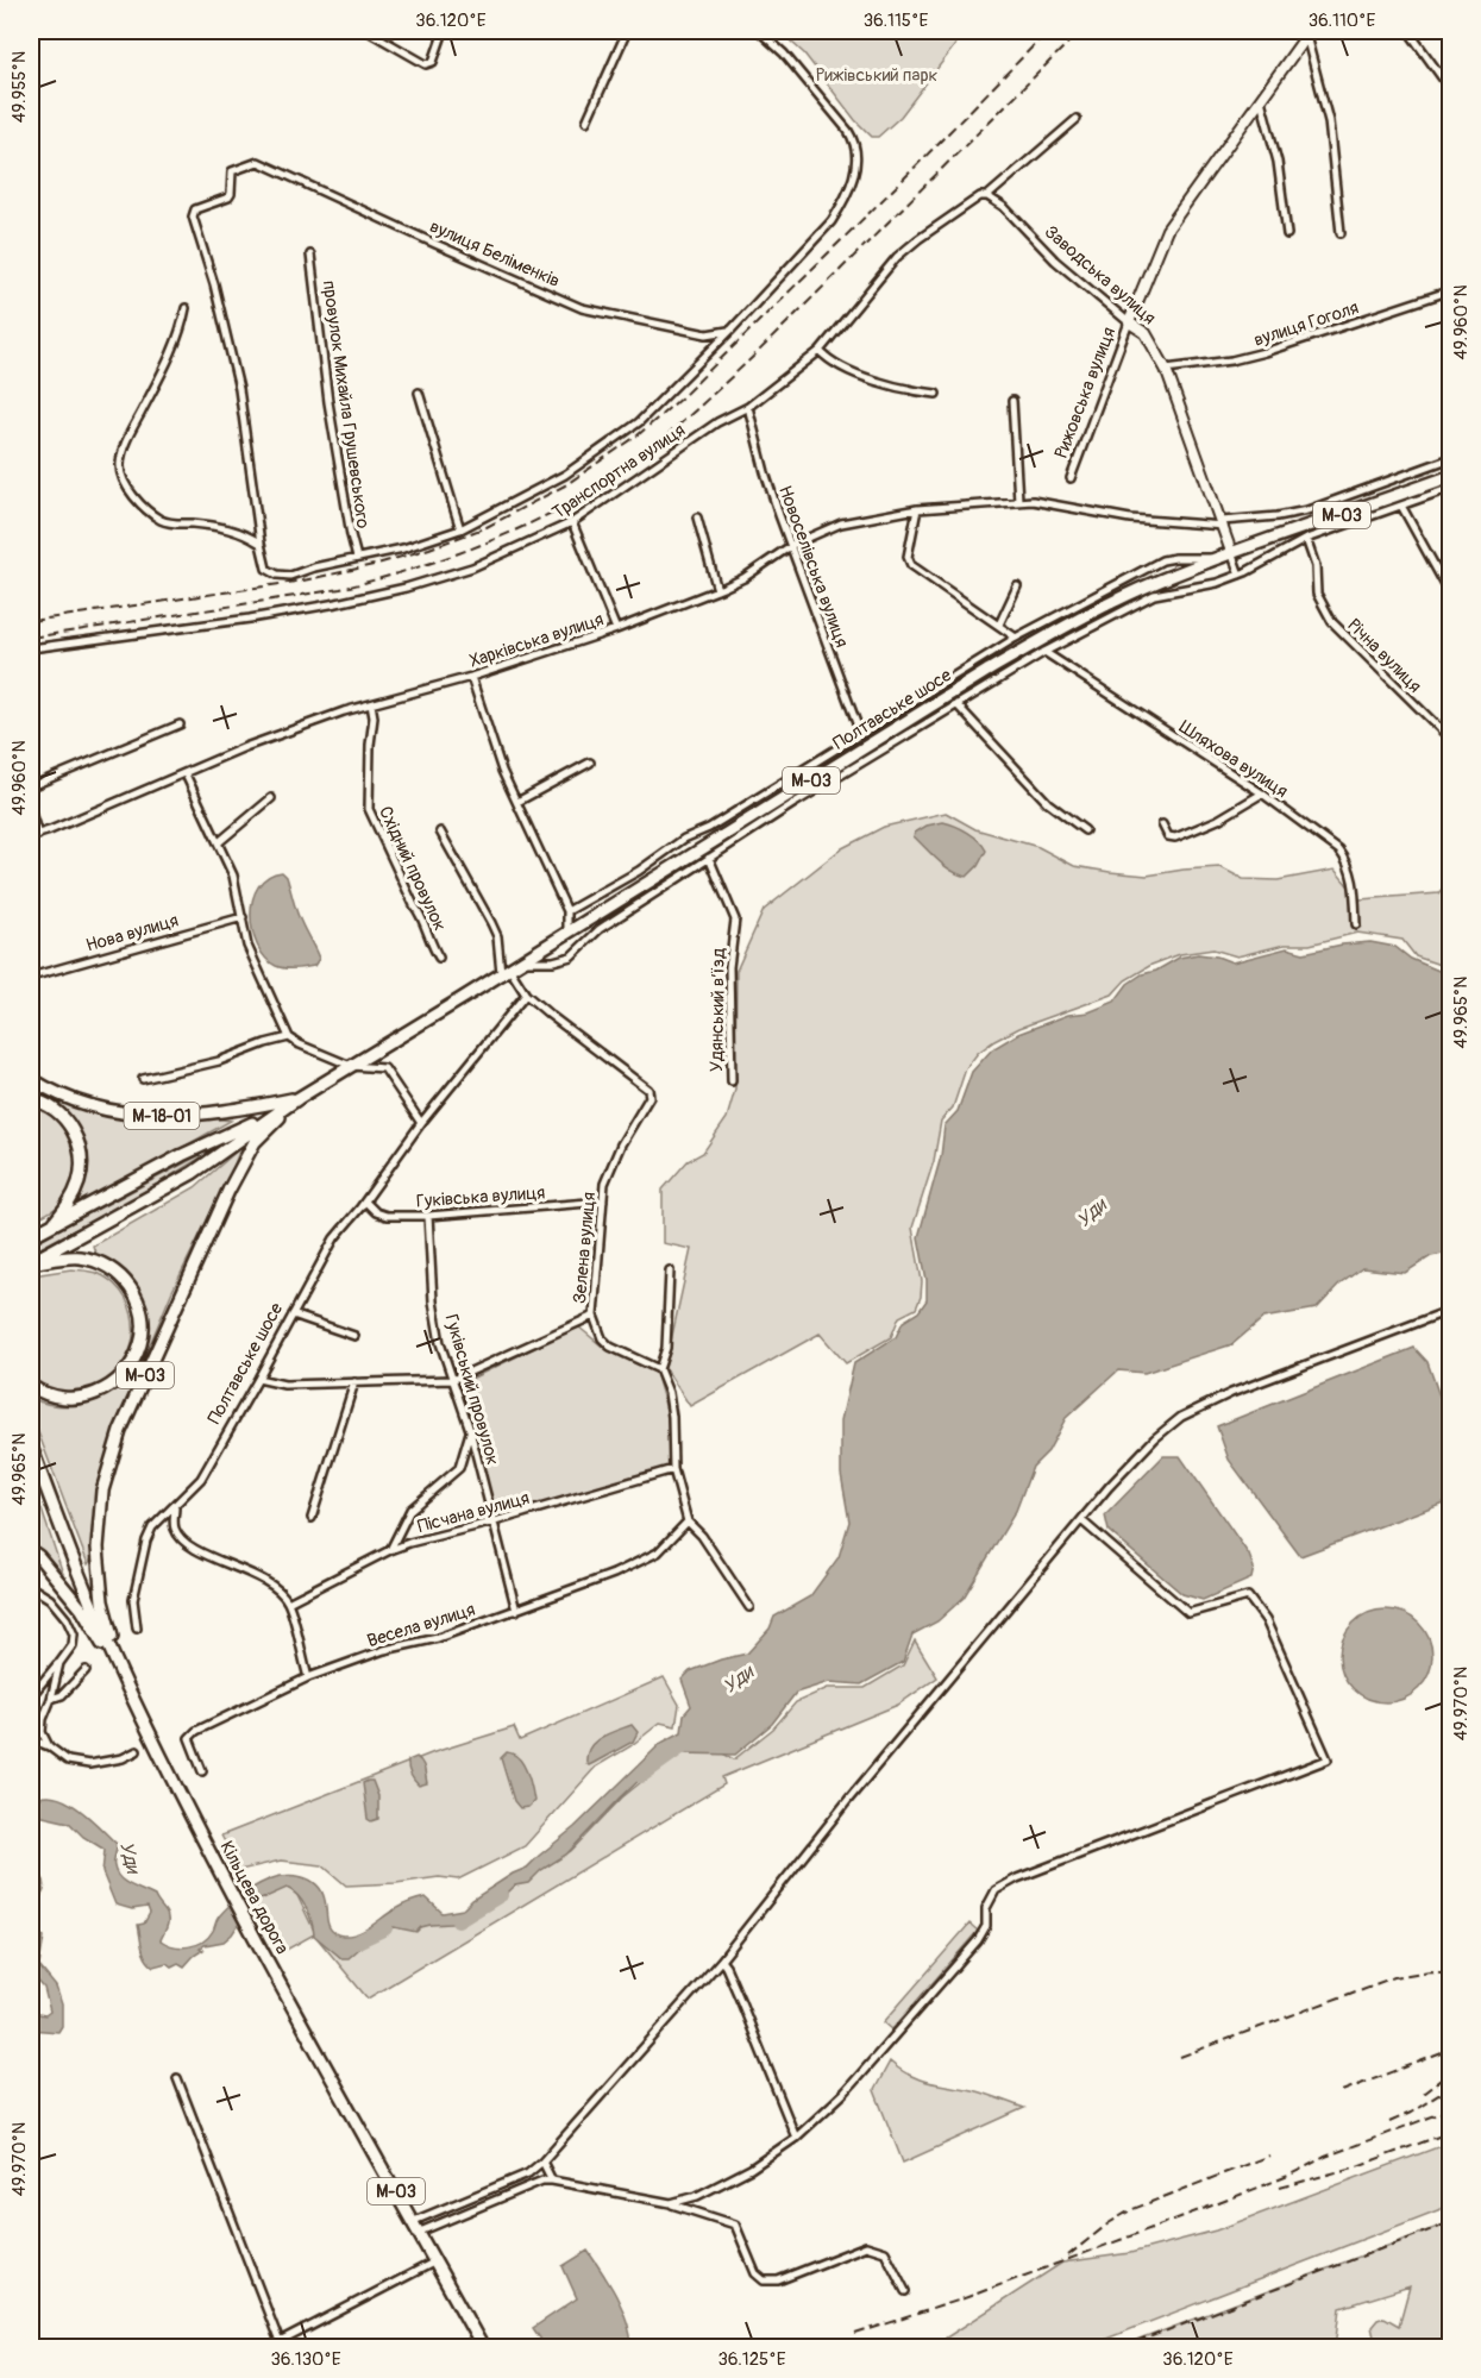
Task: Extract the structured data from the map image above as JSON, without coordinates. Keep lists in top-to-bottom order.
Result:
{
  "streets": {
    "highway": [
      "М-03",
      "Полтавське шосе",
      "М-18-01",
      "Кільцева дорога"
    ],
    "street": [
      "вулиця Беліменків",
      "Заводська вулиця",
      "вулиця Гоголя",
      "Рижовська вулиця",
      "провулок Михайла Грушевського",
      "Транспортна вулиця",
      "Новоселівська вулиця",
      "Харківська вулиця",
      "Річна вулиця",
      "Шляхова вулиця",
      "Східний провулок",
      "Нова вулиця",
      "Удянський в’їзд",
      "Гуківська вулиця",
      "Зелена вулиця",
      "Гуківський провулок",
      "Пісчана вулиця",
      "Весела вулиця"
    ]
  },
  "crossings": [
    ["вулиця Беліменків", "Транспортна вулиця"],
    ["Заводська вулиця", "вулиця Гоголя"],
    ["Заводська вулиця", "Рижовська вулиця"],
    ["Заводська вулиця", "Транспортна вулиця"],
    ["Заводська вулиця", "Харківська вулиця"],
    ["Заводська вулиця", "Полтавське шосе"],
    ["провулок Михайла Грушевського", "Транспортна вулиця"],
    ["Транспортна вулиця", "Новоселівська вулиця"],
    ["М-03", "Полтавське шосе"],
    ["М-03", "М-18-01"],
    ["М-03", "Кільцева дорога"],
    ["Новоселівська вулиця", "Харківська вулиця"],
    ["Харківська вулиця", "Східний провулок"],
    ["Полтавське шосе", "М-18-01"],
    ["Полтавське шосе", "Гуківська вулиця"],
    ["Полтавське шосе", "Зелена вулиця"],
    ["Гуківська вулиця", "Зелена вулиця"],
    ["Гуківська вулиця", "Гуківський провулок"],
    ["Гуківський провулок", "Пісчана вулиця"],
    ["Гуківський провулок", "Весела вулиця"]
  ],
  "water": ["Уди"],
  "parks": ["Рижівський парк"],
  "coordinates": [
    "36.120°E",
    "36.115°E",
    "36.110°E",
    "49.955°N",
    "49.960°N",
    "49.965°N",
    "49.970°N",
    "36.130°E",
    "36.125°E"
  ]
}
